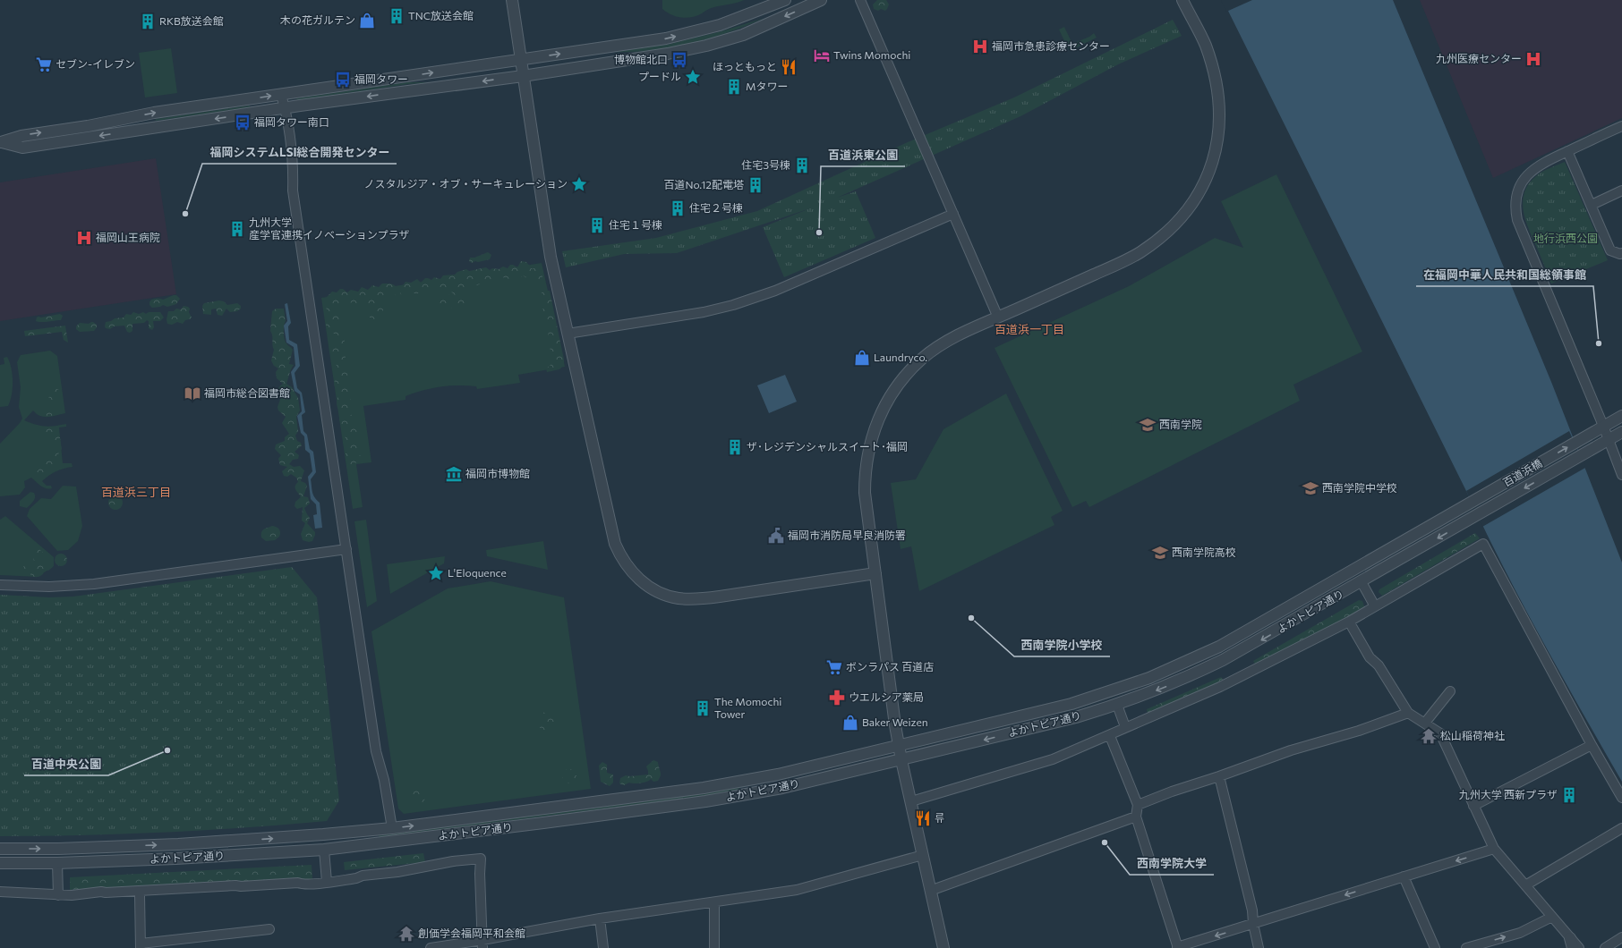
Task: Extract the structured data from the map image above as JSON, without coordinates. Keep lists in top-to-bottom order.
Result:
{
  "streets": {
    "street": ["百道浜橋", "よかトピア通り"]
  },
  "crossings": [
    ["百道浜橋", "よかトピア通り"]
  ],
  "districts": ["百道浜一丁目", "百道浜三丁目"],
  "parks": ["地行浜西公園"],
  "places": {
    "building": [
      "TNC放送会館",
      "RKB放送会館",
      "Mタワー",
      "住宅3号棟",
      "百道No.12配電塔",
      "住宅２号棟",
      "住宅１号棟",
      "九州大学 産学官連携イノベーションプラザ",
      "ザ･レジデンシャルスイート･福岡",
      "The Momochi Tower",
      "九州大学 西新プラザ"
    ],
    "shop": ["木の花ガルテン", "Laundryco.", "Baker Weizen"],
    "hospital": ["福岡市急患診療センター", "九州医療センター", "福岡山王病院"],
    "hotel": ["Twins Momochi"],
    "bus stop": ["博物館北口", "福岡タワー", "福岡タワー南口"],
    "supermarket": ["セブン-イレブン", "ボンラパス 百道店"],
    "restaurant": ["ほっともっと", "류"],
    "place": ["プードル", "ノスタルジア・オブ・サーキュレーション", "L'Eloquence"],
    "other": [
      "福岡システムLSI総合開発センター",
      "百道浜東公園",
      "在福岡中華人民共和国総領事館",
      "西南学院小学校",
      "百道中央公園",
      "西南学院大学"
    ],
    "library": ["福岡市総合図書館"],
    "school or university": ["西南学院", "西南学院中学校", "西南学院高校"],
    "museum": ["福岡市博物館"],
    "public building": ["福岡市消防局早良消防署"],
    "pharmacy": ["ウエルシア薬局"],
    "temple": ["松山稲荷神社", "創価学会福岡平和会館"]
  }
}
